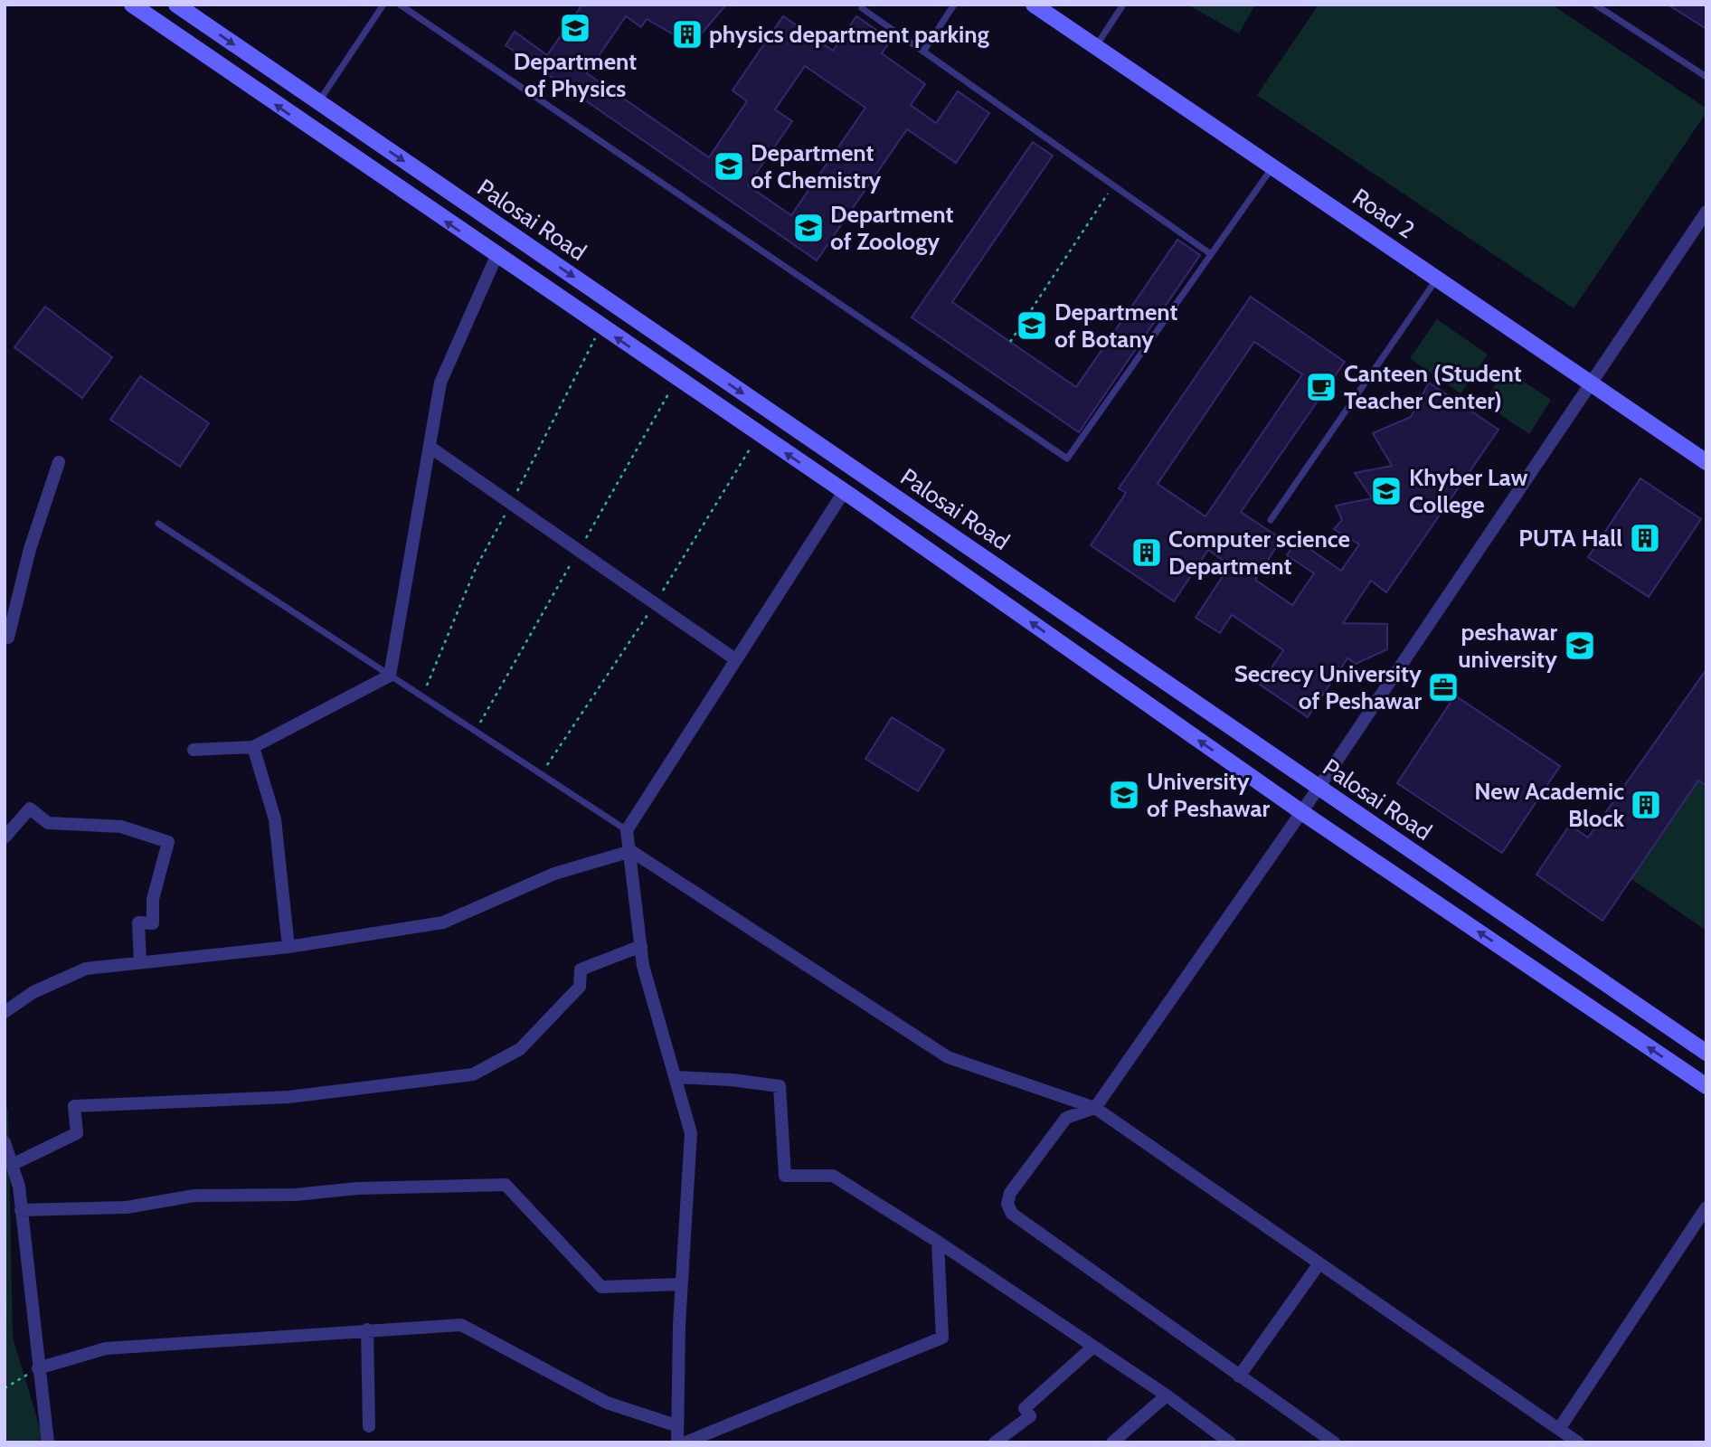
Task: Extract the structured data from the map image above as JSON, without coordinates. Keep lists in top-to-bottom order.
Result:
{
  "streets": {
    "street": ["Road 2", "Palosai Road"]
  },
  "places": {
    "school or university": [
      "Department of Physics",
      "Department of Chemistry",
      "Department of Zoology",
      "Department of Botany",
      "Khyber Law College",
      "peshawar university",
      "University of Peshawar"
    ],
    "building": [
      "physics department parking",
      "PUTA Hall",
      "Computer science Department",
      "New Academic Block"
    ],
    "cafe": ["Canteen (Student Teacher Center)"],
    "office": ["Secrecy University of Peshawar"]
  }
}
